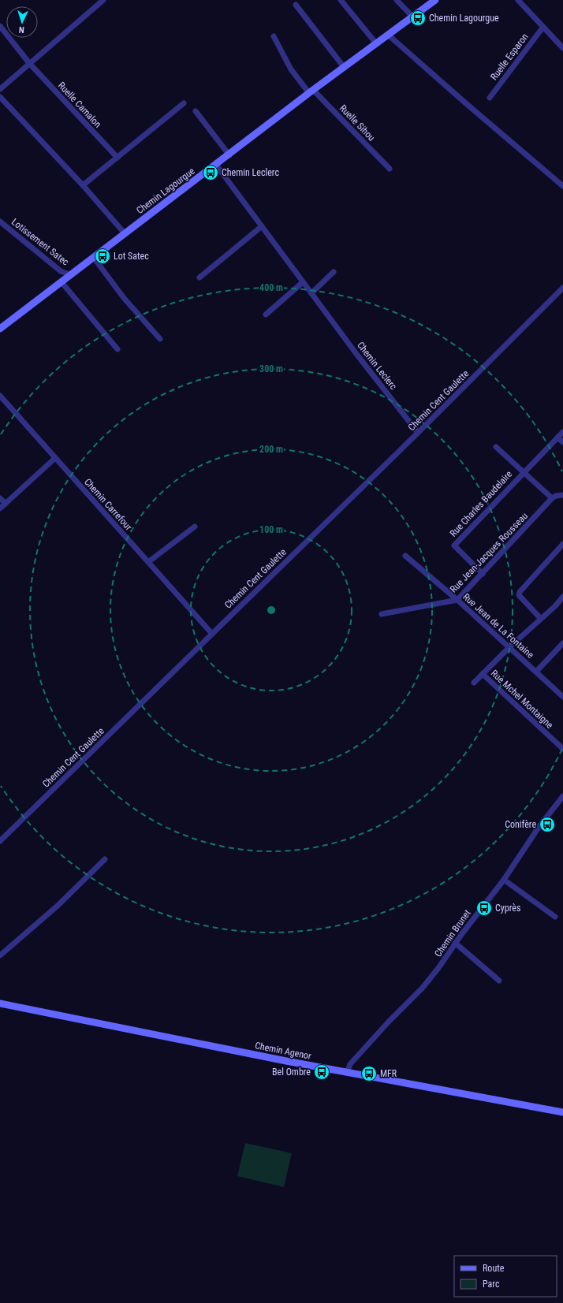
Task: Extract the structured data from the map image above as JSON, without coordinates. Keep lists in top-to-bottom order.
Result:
{
  "streets": {
    "main road": ["Chemin Lagourgue", "Chemin Agenor"],
    "street": [
      "Ruelle Esparon",
      "Ruelle Camalon",
      "Ruelle Sihou",
      "Lotissement Satec",
      "Chemin Leclerc",
      "Chemin Cent Gaulette",
      "Rue Charles Baudelaire",
      "Chemin Carrefour",
      "Rue Jean-Jacques Rousseau",
      "Rue Jean de La Fontaine",
      "Rue Mchel Montaigne",
      "Chemin Brunet"
    ]
  },
  "crossings": [
    ["Ruelle Sihou", "Chemin Lagourgue"],
    ["Chemin Lagourgue", "Lotissement Satec"],
    ["Chemin Lagourgue", "Chemin Leclerc"],
    ["Chemin Leclerc", "Chemin Cent Gaulette"],
    ["Chemin Cent Gaulette", "Chemin Carrefour"],
    ["Rue Charles Baudelaire", "Rue Jean-Jacques Rousseau"],
    ["Rue Jean-Jacques Rousseau", "Rue Jean de La Fontaine"],
    ["Chemin Brunet", "Chemin Agenor"]
  ],
  "places": {
    "bus stop": [
      "Chemin Lagourgue",
      "Chemin Leclerc",
      "Lot Satec",
      "Conifère",
      "Cyprès",
      "Bel Ombre",
      "MFR"
    ]
  },
  "legend": ["Route", "Parc"],
  "north": "bottom",
  "rings": [
    "400 m",
    "300 m",
    "200 m",
    "100 m"
  ]
}
